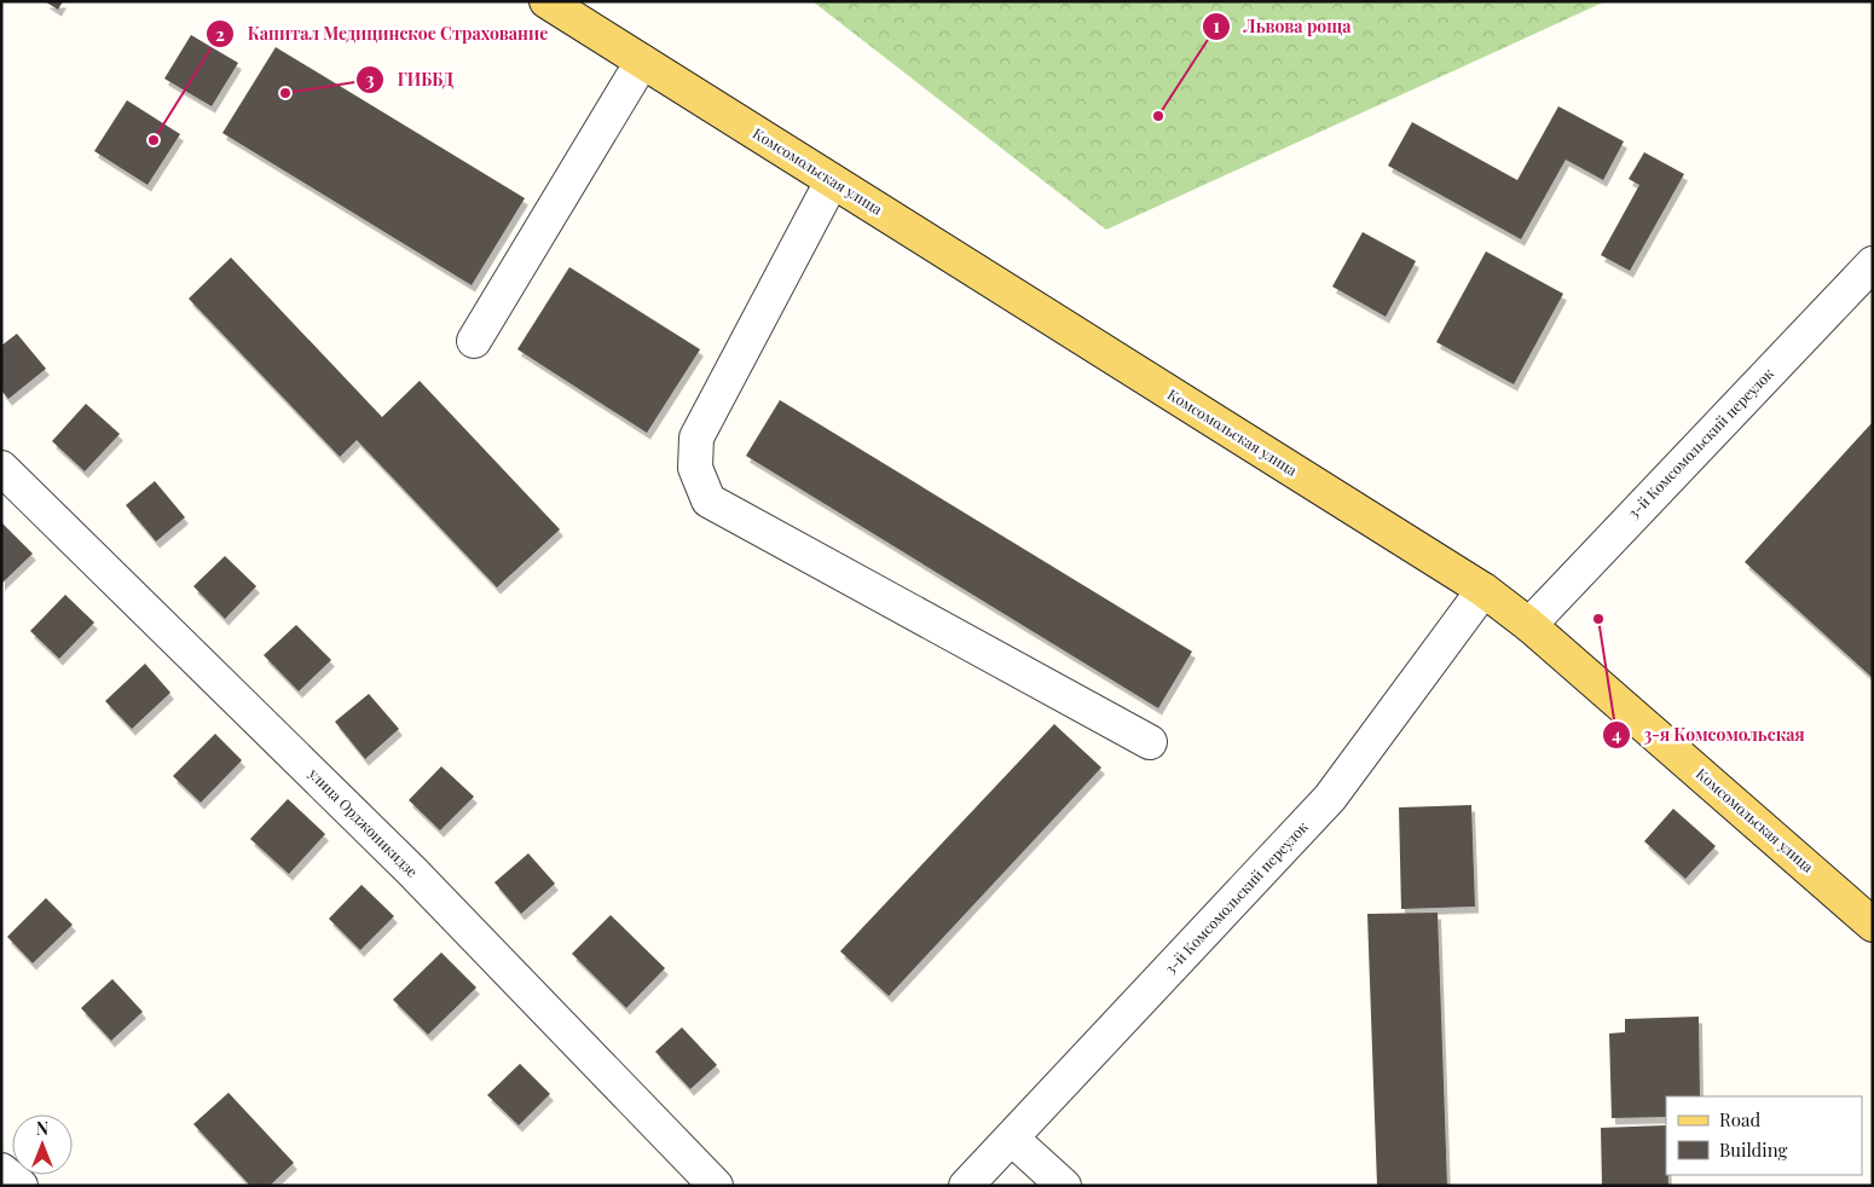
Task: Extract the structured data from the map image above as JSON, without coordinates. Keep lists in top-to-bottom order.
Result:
{
  "streets": {
    "main road": ["Комсомольская улица"],
    "street": ["3-й Комсомольский переулок", "улица Орджоникидзе"]
  },
  "crossings": [
    ["Комсомольская улица", "3-й Комсомольский переулок"]
  ],
  "places": [
    "ГИББД",
    "Львова роща",
    "Капитал Медицинское Страхование",
    "3-я Комсомольская"
  ],
  "legend": ["Road", "Building"],
  "north": "top"
}
